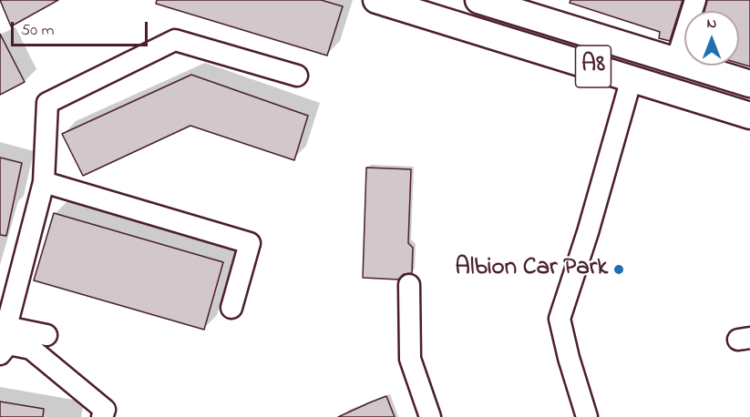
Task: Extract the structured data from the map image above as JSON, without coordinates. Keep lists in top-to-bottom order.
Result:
{
  "streets": {
    "main road": ["A8"]
  },
  "places": ["Albion Car Park"],
  "scale_bar": "50 m",
  "north": "top"
}
